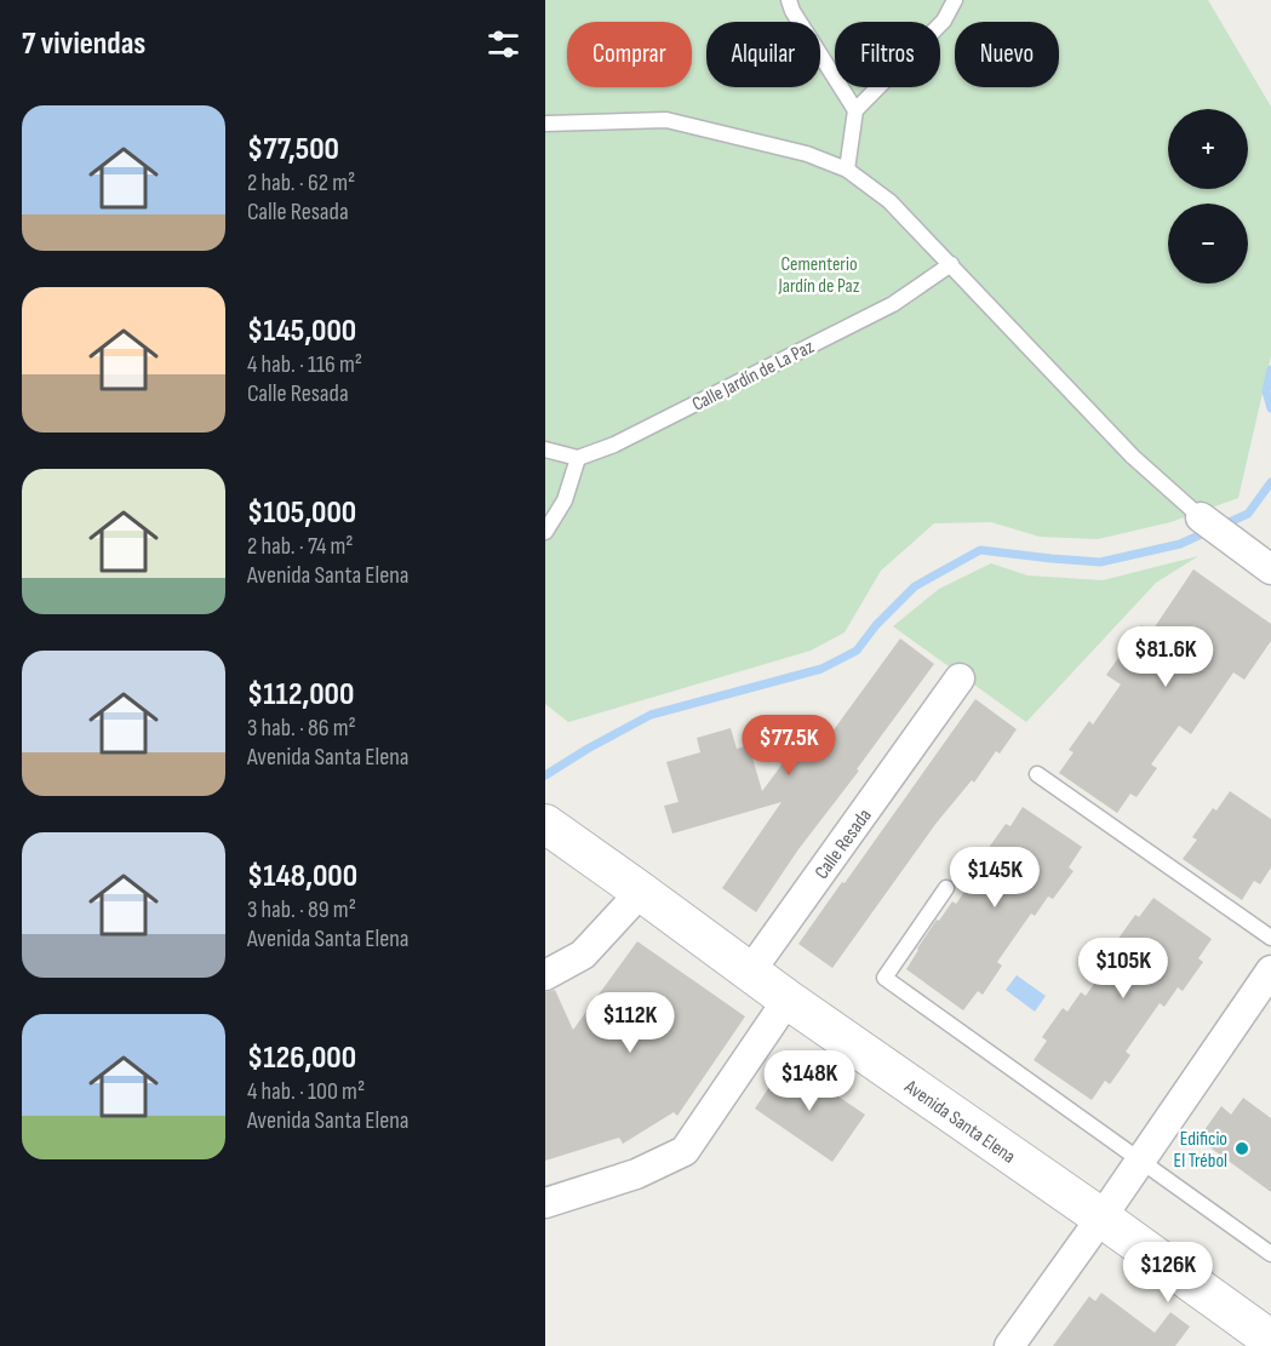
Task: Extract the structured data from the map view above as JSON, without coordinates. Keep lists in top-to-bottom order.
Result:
{
  "streets": {
    "street": ["Calle Resada", "Avenida Santa Elena"],
    "lane": ["Calle Jardín de La Paz"]
  },
  "crossings": [
    ["Calle Resada", "Avenida Santa Elena"]
  ],
  "parks": ["Cementerio Jardín de Paz"],
  "places": ["Edificio El Trébol"],
  "page": {
    "heading": "7 viviendas",
    "chip": [
      "Comprar",
      "Alquilar",
      "Filtros",
      "Nuevo"
    ],
    "list": [
      {
        "name": "$77,500",
        "note": "2 hab. · 62 m² · Calle Resada"
      },
      {
        "name": "$145,000",
        "note": "4 hab. · 116 m² · Calle Resada"
      },
      {
        "name": "$105,000",
        "note": "2 hab. · 74 m² · Avenida Santa Elena"
      },
      {
        "name": "$112,000",
        "note": "3 hab. · 86 m² · Avenida Santa Elena"
      },
      {
        "name": "$148,000",
        "note": "3 hab. · 89 m² · Avenida Santa Elena"
      },
      {
        "name": "$126,000",
        "note": "4 hab. · 100 m² · Avenida Santa Elena"
      }
    ],
    "map_buttons": ["+", "−"],
    "price": [
      "$81.6K",
      "$77.5K",
      "$145K",
      "$105K",
      "$112K",
      "$148K",
      "$126K"
    ]
  }
}
